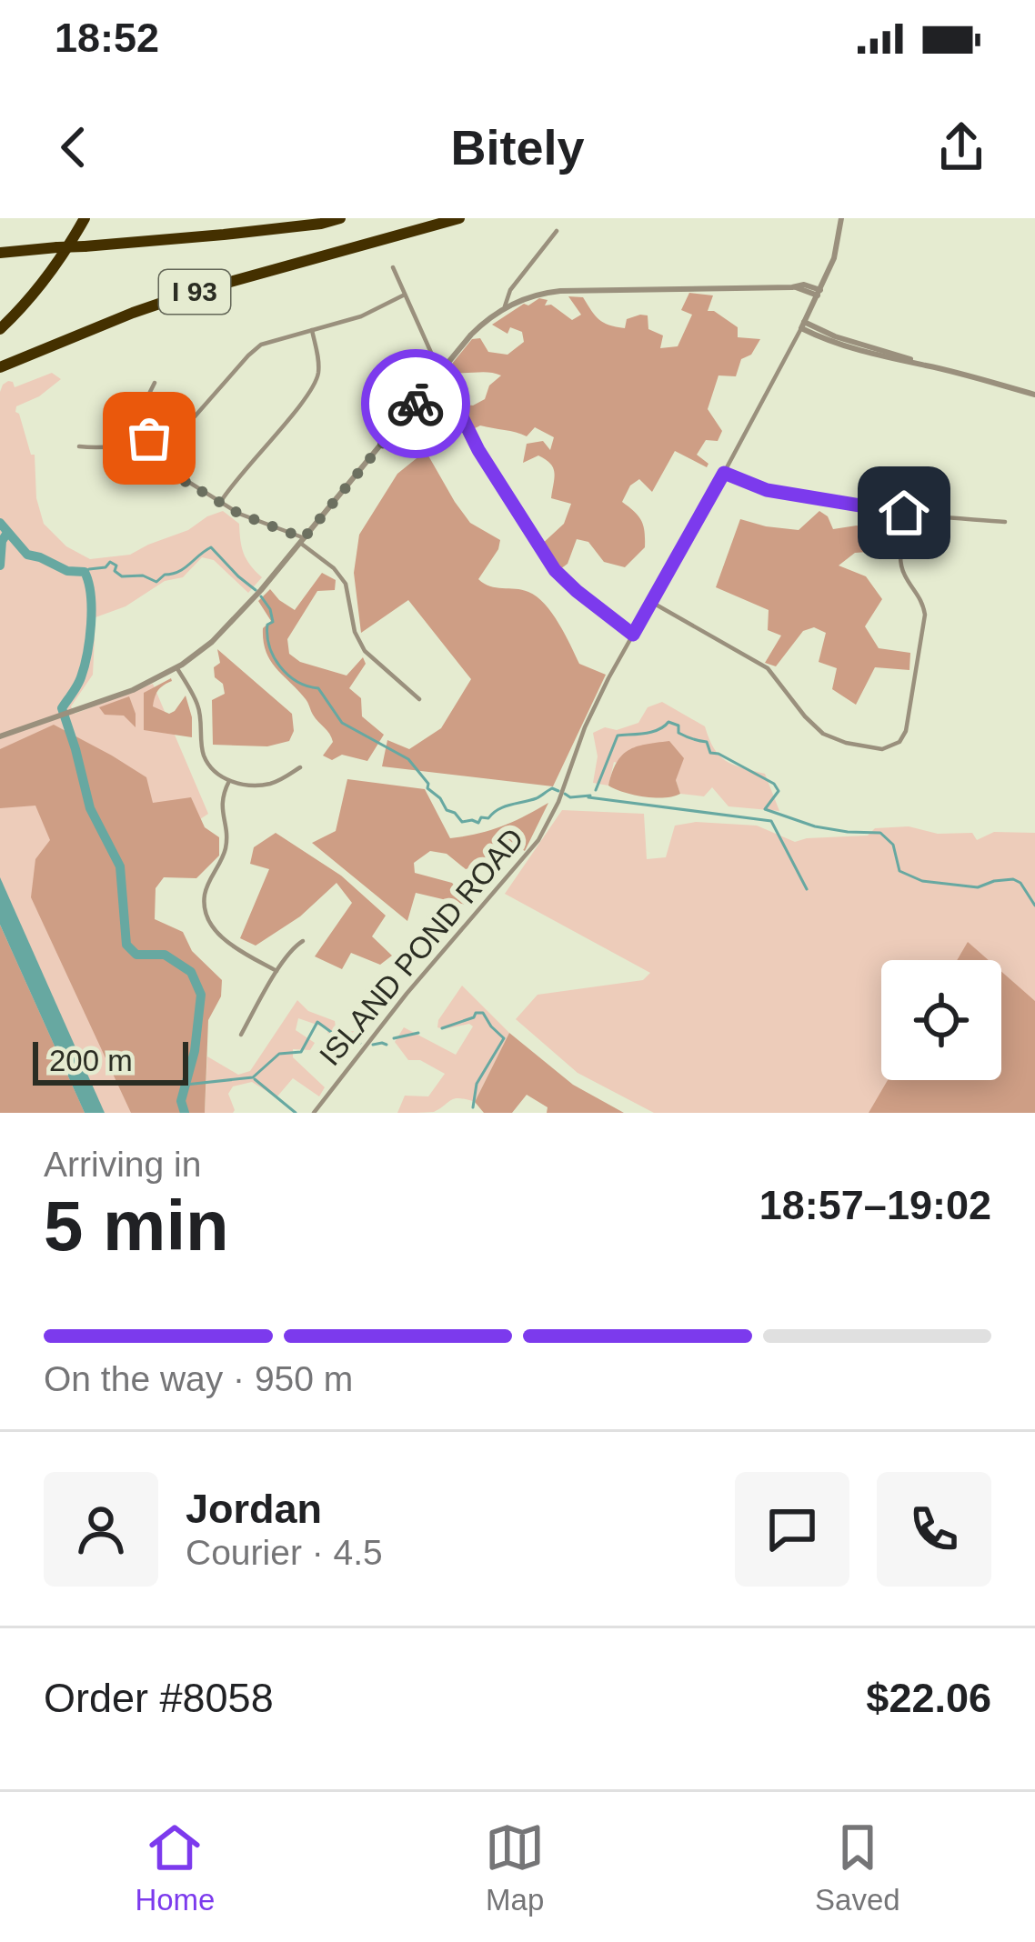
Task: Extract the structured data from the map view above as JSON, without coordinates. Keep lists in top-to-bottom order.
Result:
{
  "streets": {
    "highway": ["I 93"],
    "street": ["ISLAND POND ROAD"]
  },
  "scale_bar": "200 m",
  "page": {
    "status": "18:52",
    "header": "Bitely",
    "scale": "200 m",
    "heading": ["5 min", "Arriving in", "18:57–19:02"],
    "panel": [
      "Jordan",
      "Courier · 4.5",
      "Order #8058",
      "$22.06"
    ],
    "bar": "On the way · 950 m",
    "tabs": ["Home", "Map", "Saved"]
  }
}
